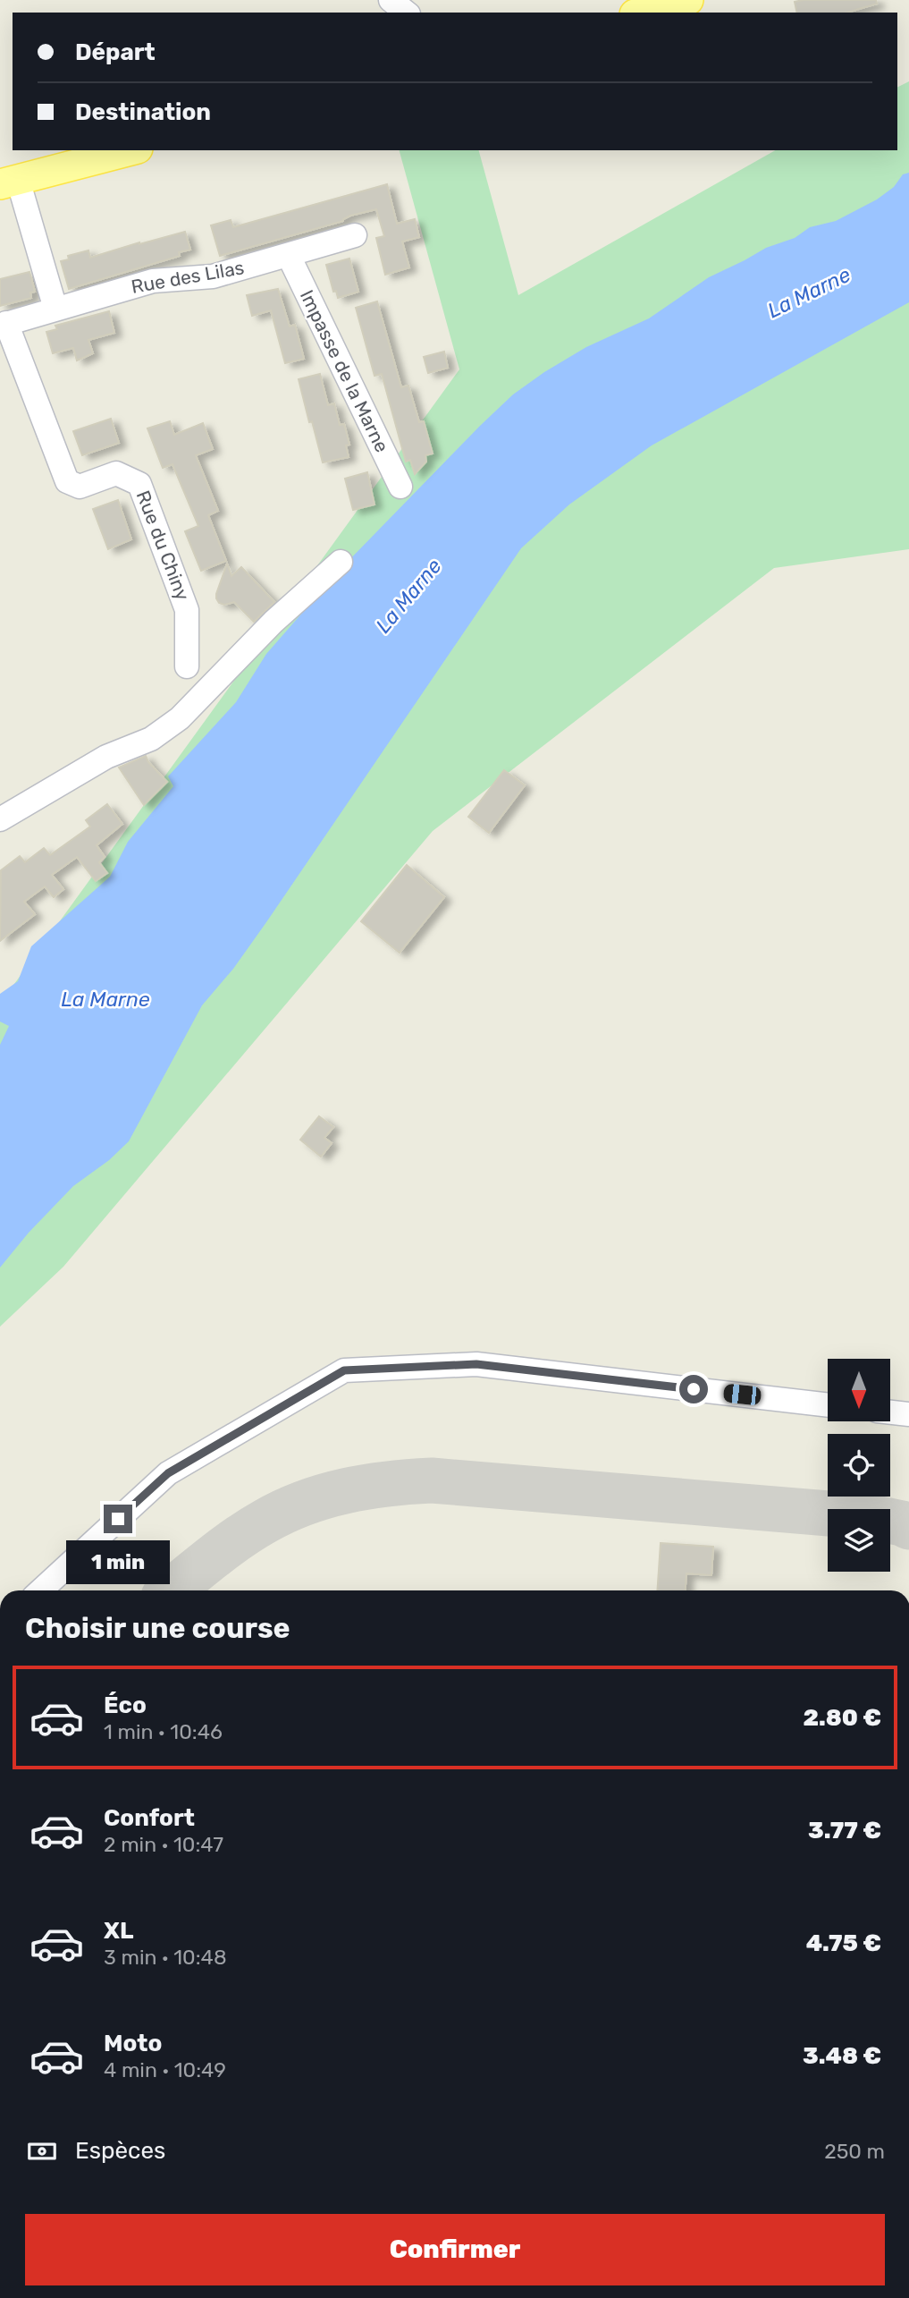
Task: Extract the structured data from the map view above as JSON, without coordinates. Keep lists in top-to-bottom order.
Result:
{
  "streets": {
    "street": ["Rue des Lilas", "Impasse de la Marne", "Rue du Chiny"]
  },
  "crossings": [
    ["Rue des Lilas", "Impasse de la Marne"],
    ["Rue des Lilas", "Rue du Chiny"]
  ],
  "water": ["La Marne"],
  "north": "bottom",
  "page": {
    "banner": ["Départ", "Destination"],
    "bubble": "1 min",
    "heading": "Choisir une course",
    "list": [
      {
        "name": "Éco",
        "note": "1 min · 10:46",
        "value": "2.80 €"
      },
      {
        "name": "Confort",
        "note": "2 min · 10:47",
        "value": "3.77 €"
      },
      {
        "name": "XL",
        "note": "3 min · 10:48",
        "value": "4.75 €"
      },
      {
        "name": "Moto",
        "note": "4 min · 10:49",
        "value": "3.48 €"
      }
    ],
    "pay": ["Espèces", "250 m"],
    "buttons": "Confirmer"
  }
}
